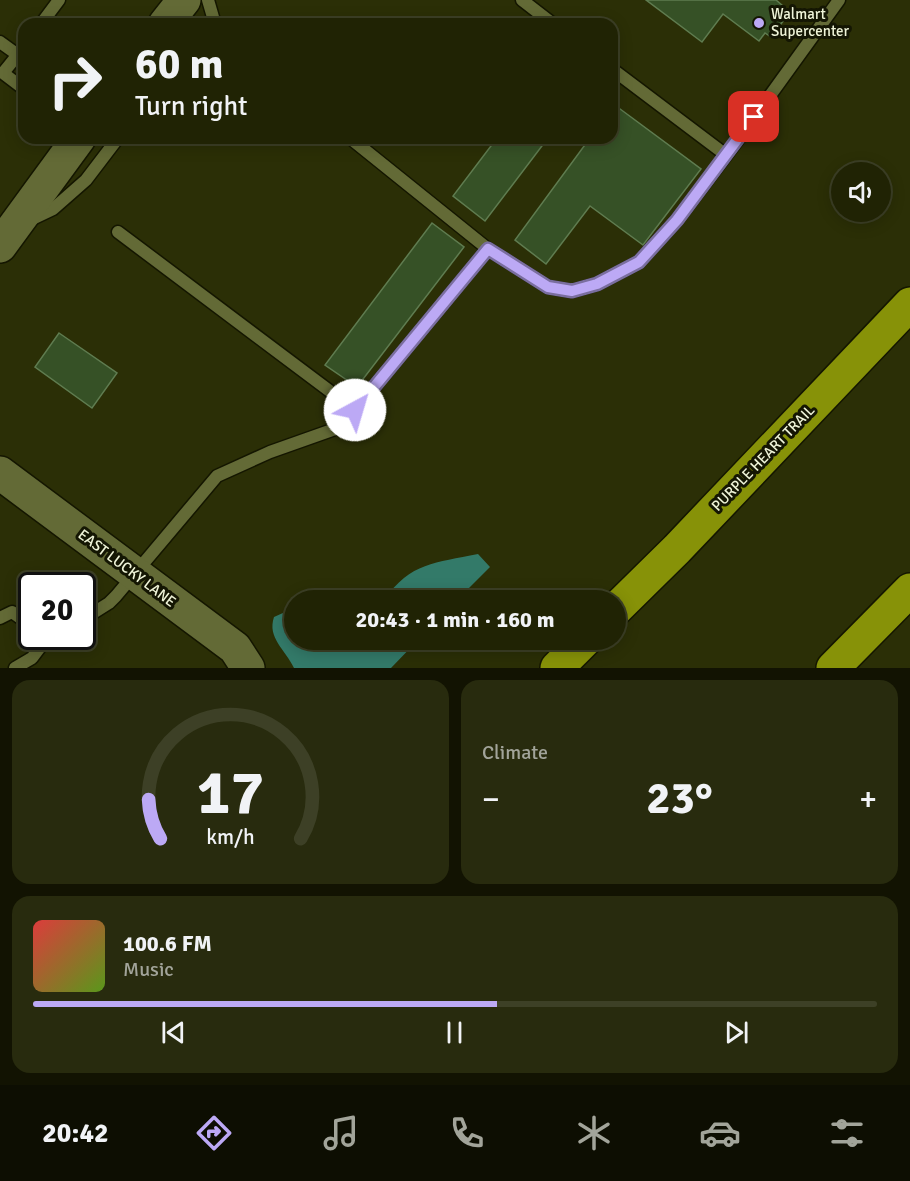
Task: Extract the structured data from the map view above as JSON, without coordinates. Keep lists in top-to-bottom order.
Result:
{
  "streets": {
    "highway": ["PURPLE HEART TRAIL"],
    "street": ["EAST LUCKY LANE"]
  },
  "places": ["Walmart Supercenter"],
  "page": {
    "turn": ["60 m", "Turn right"],
    "limit": "20",
    "trip": "20:43 · 1 min · 160 m",
    "tile": "Climate",
    "heat": ["−", "23°", "+"],
    "song": ["100.6 FM", "Music"],
    "tabs": "20:42",
    "gauge": ["17", "km/h"]
  }
}
